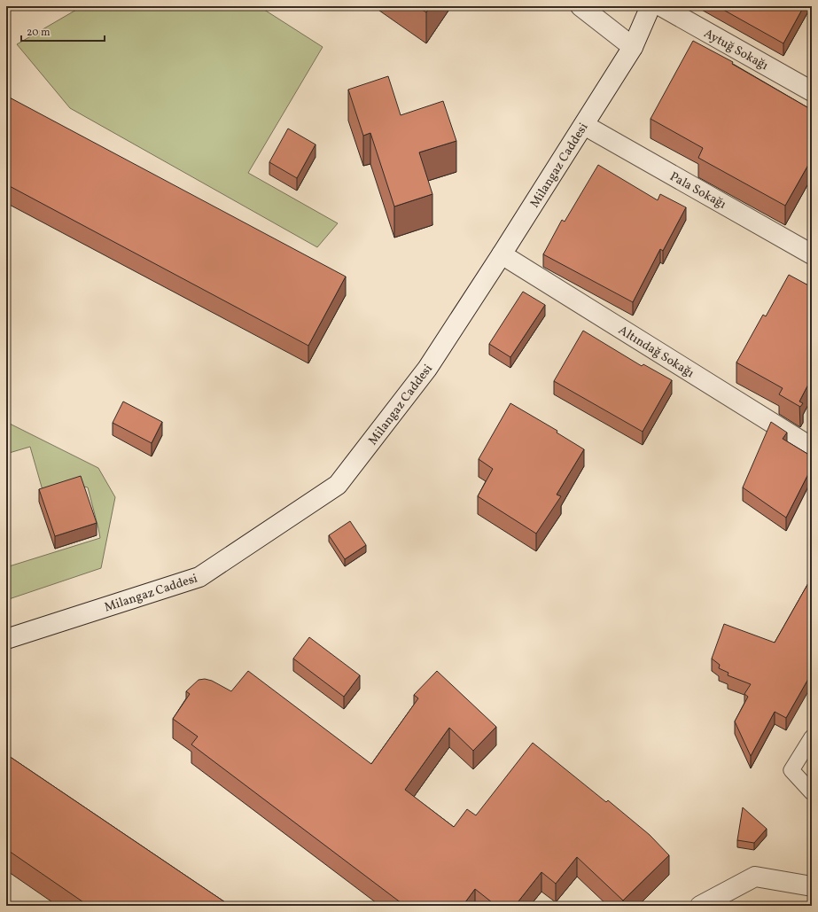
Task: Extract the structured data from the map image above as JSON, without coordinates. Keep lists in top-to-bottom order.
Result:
{
  "streets": {
    "street": [
      "Aytuğ Sokağı",
      "Milangaz Caddesi",
      "Pala Sokağı",
      "Altındağ Sokağı"
    ]
  },
  "crossings": [
    ["Milangaz Caddesi", "Pala Sokağı"],
    ["Milangaz Caddesi", "Altındağ Sokağı"]
  ],
  "scale_bar": "20 m"
}
